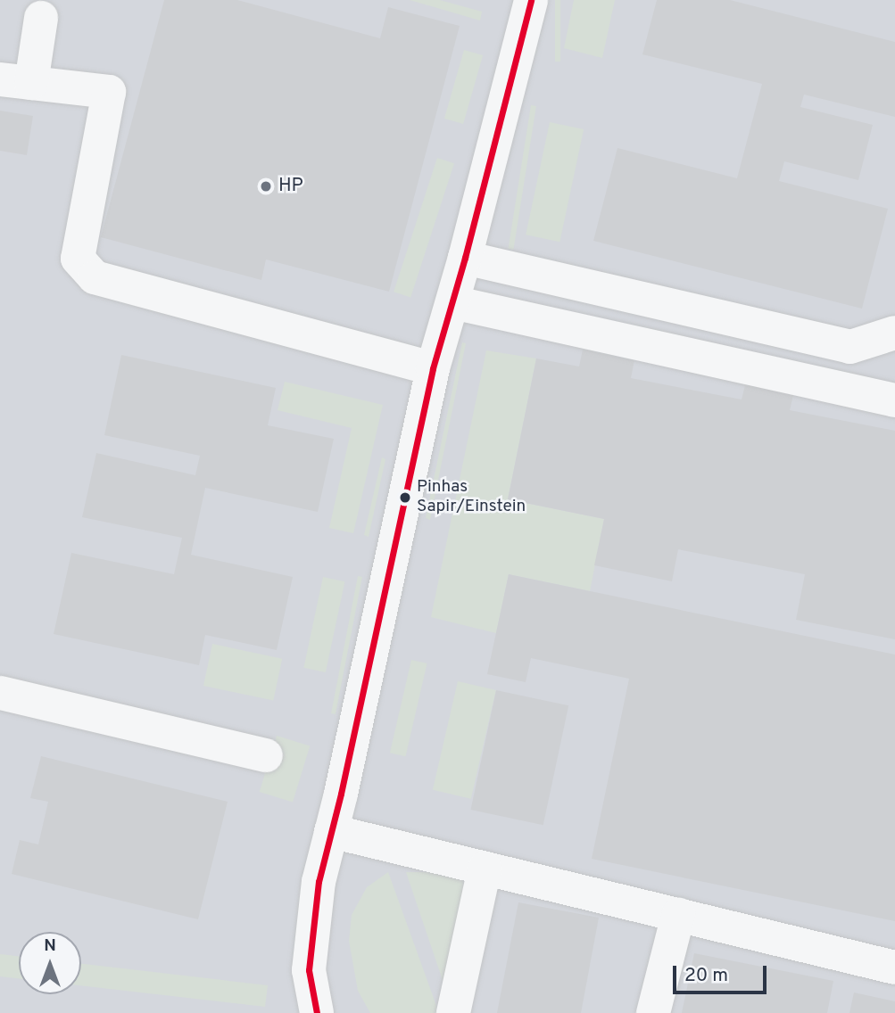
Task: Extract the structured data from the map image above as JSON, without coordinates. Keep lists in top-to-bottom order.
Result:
{
  "places": ["HP", "Pinhas Sapir/Einstein"],
  "scale_bar": "20 m",
  "north": "top"
}
